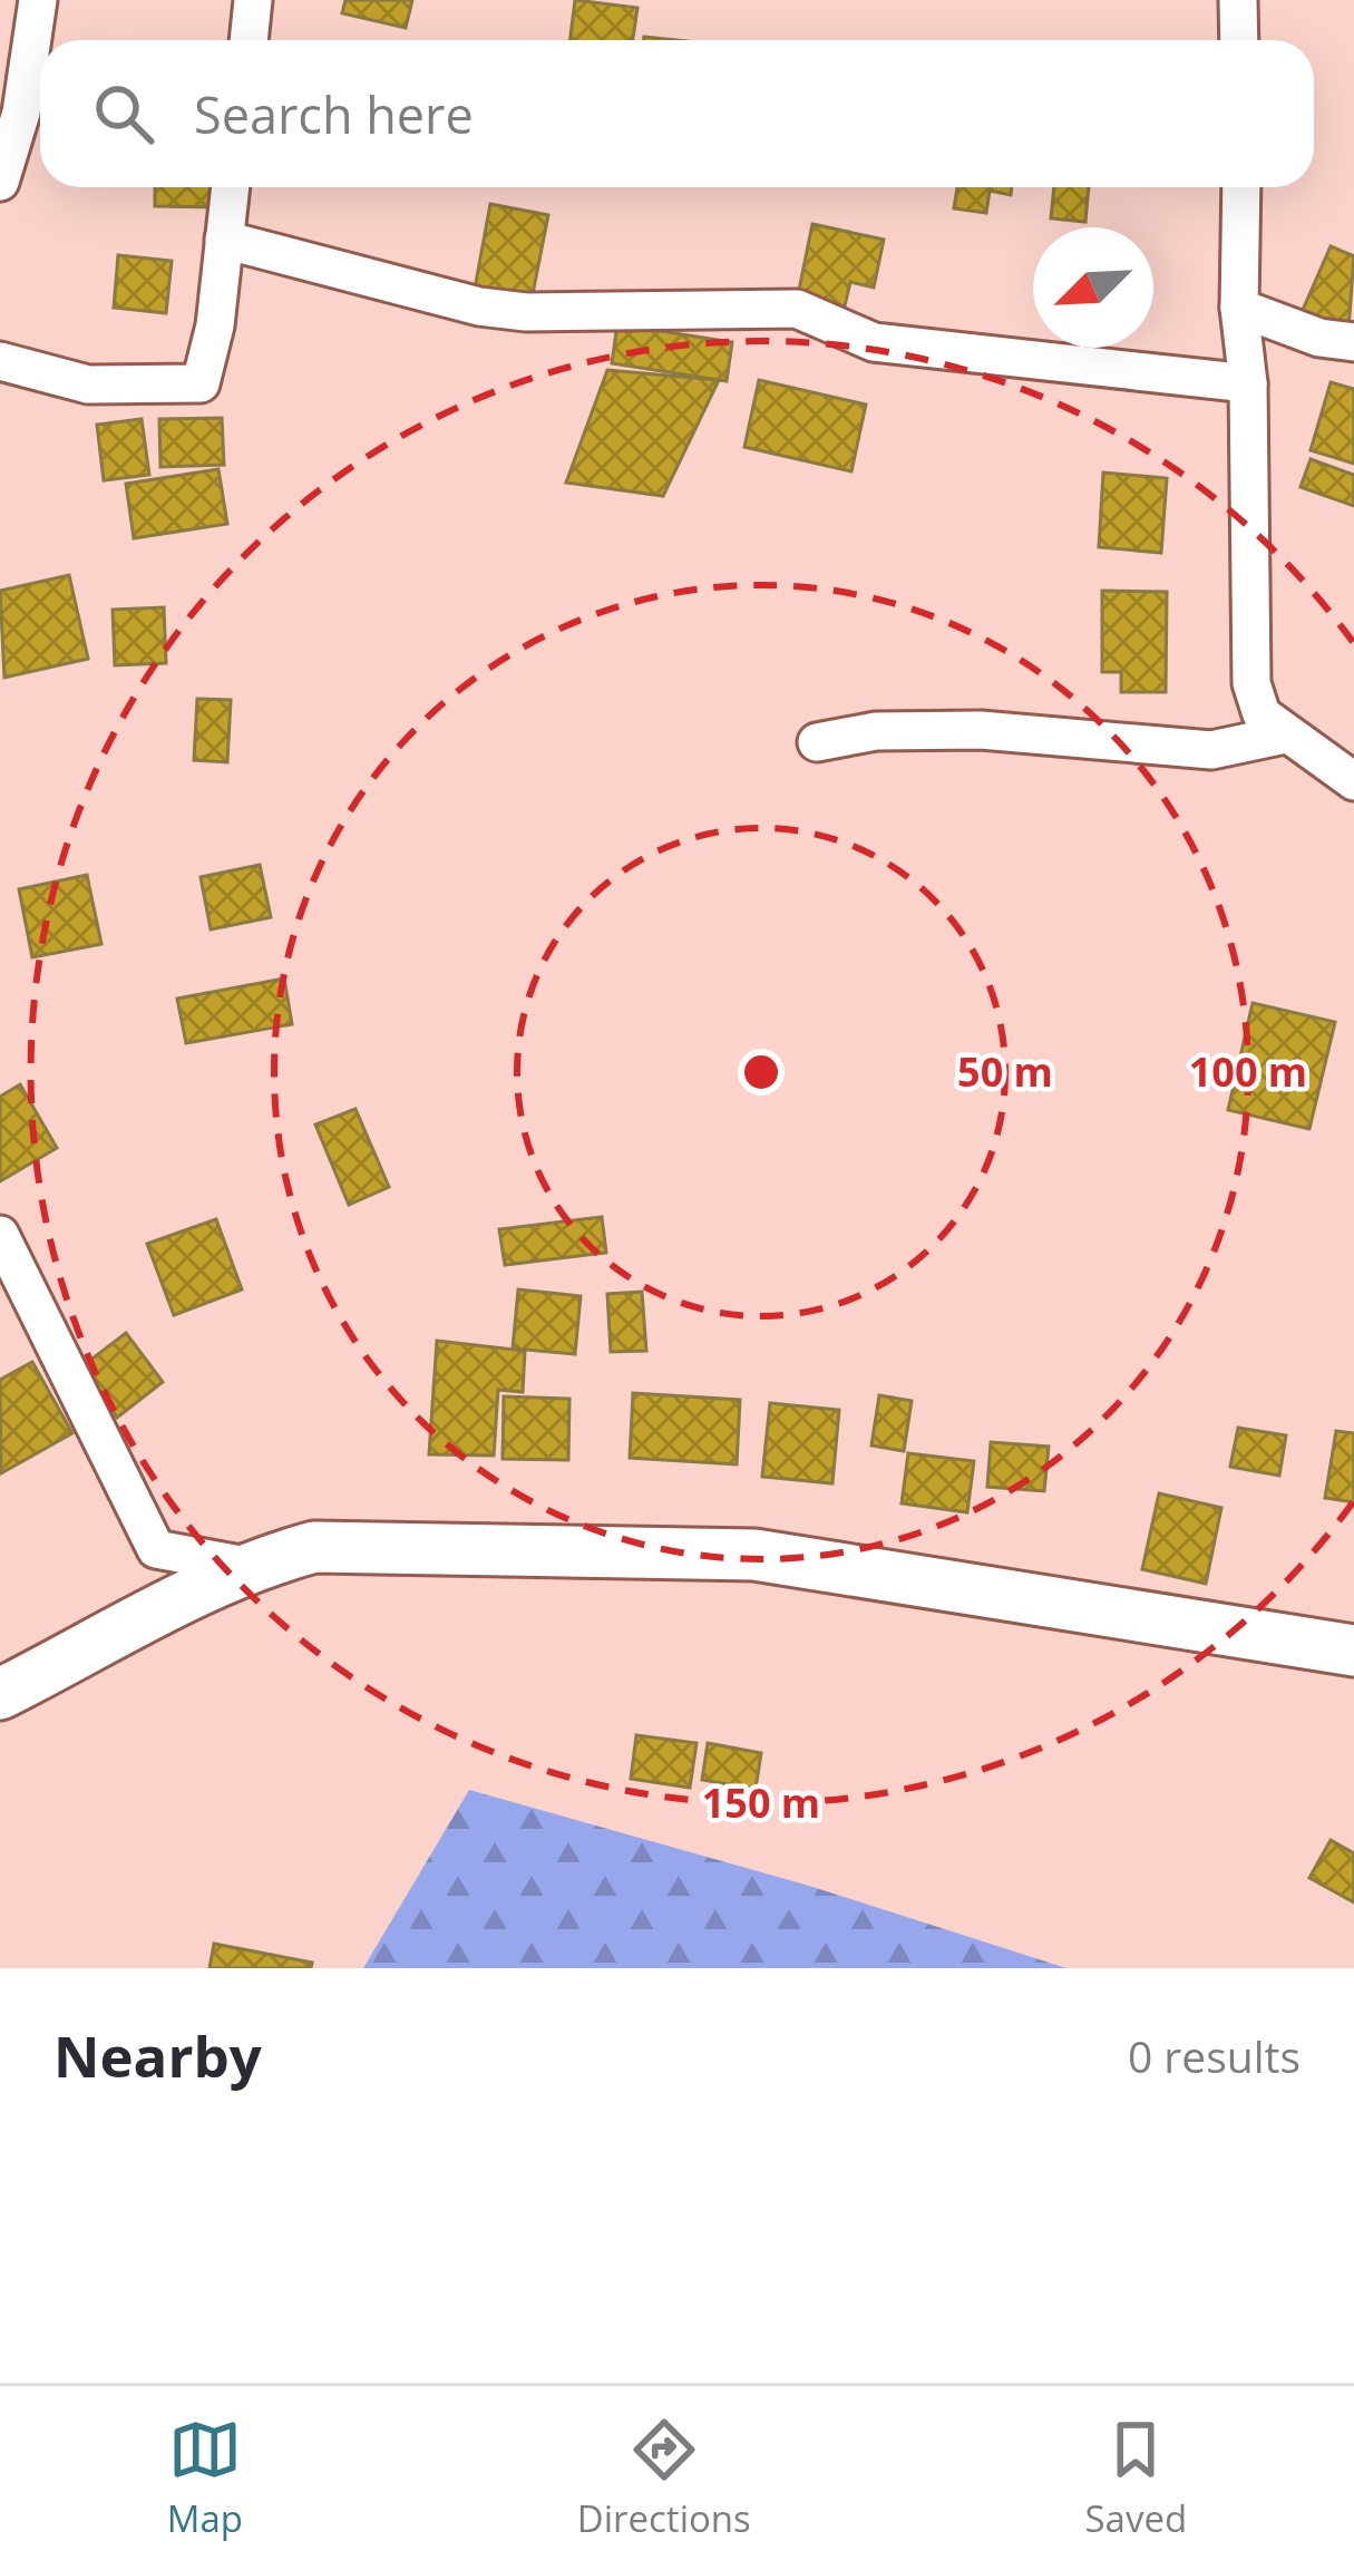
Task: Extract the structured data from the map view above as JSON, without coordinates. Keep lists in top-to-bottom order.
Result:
{
  "north": "bottom left",
  "page": {
    "search": "Search here",
    "heading": ["Nearby", "0 results"],
    "nav": ["Map", "Directions", "Saved"]
  },
  "rings": ["50 m", "100 m", "150 m"]
}
